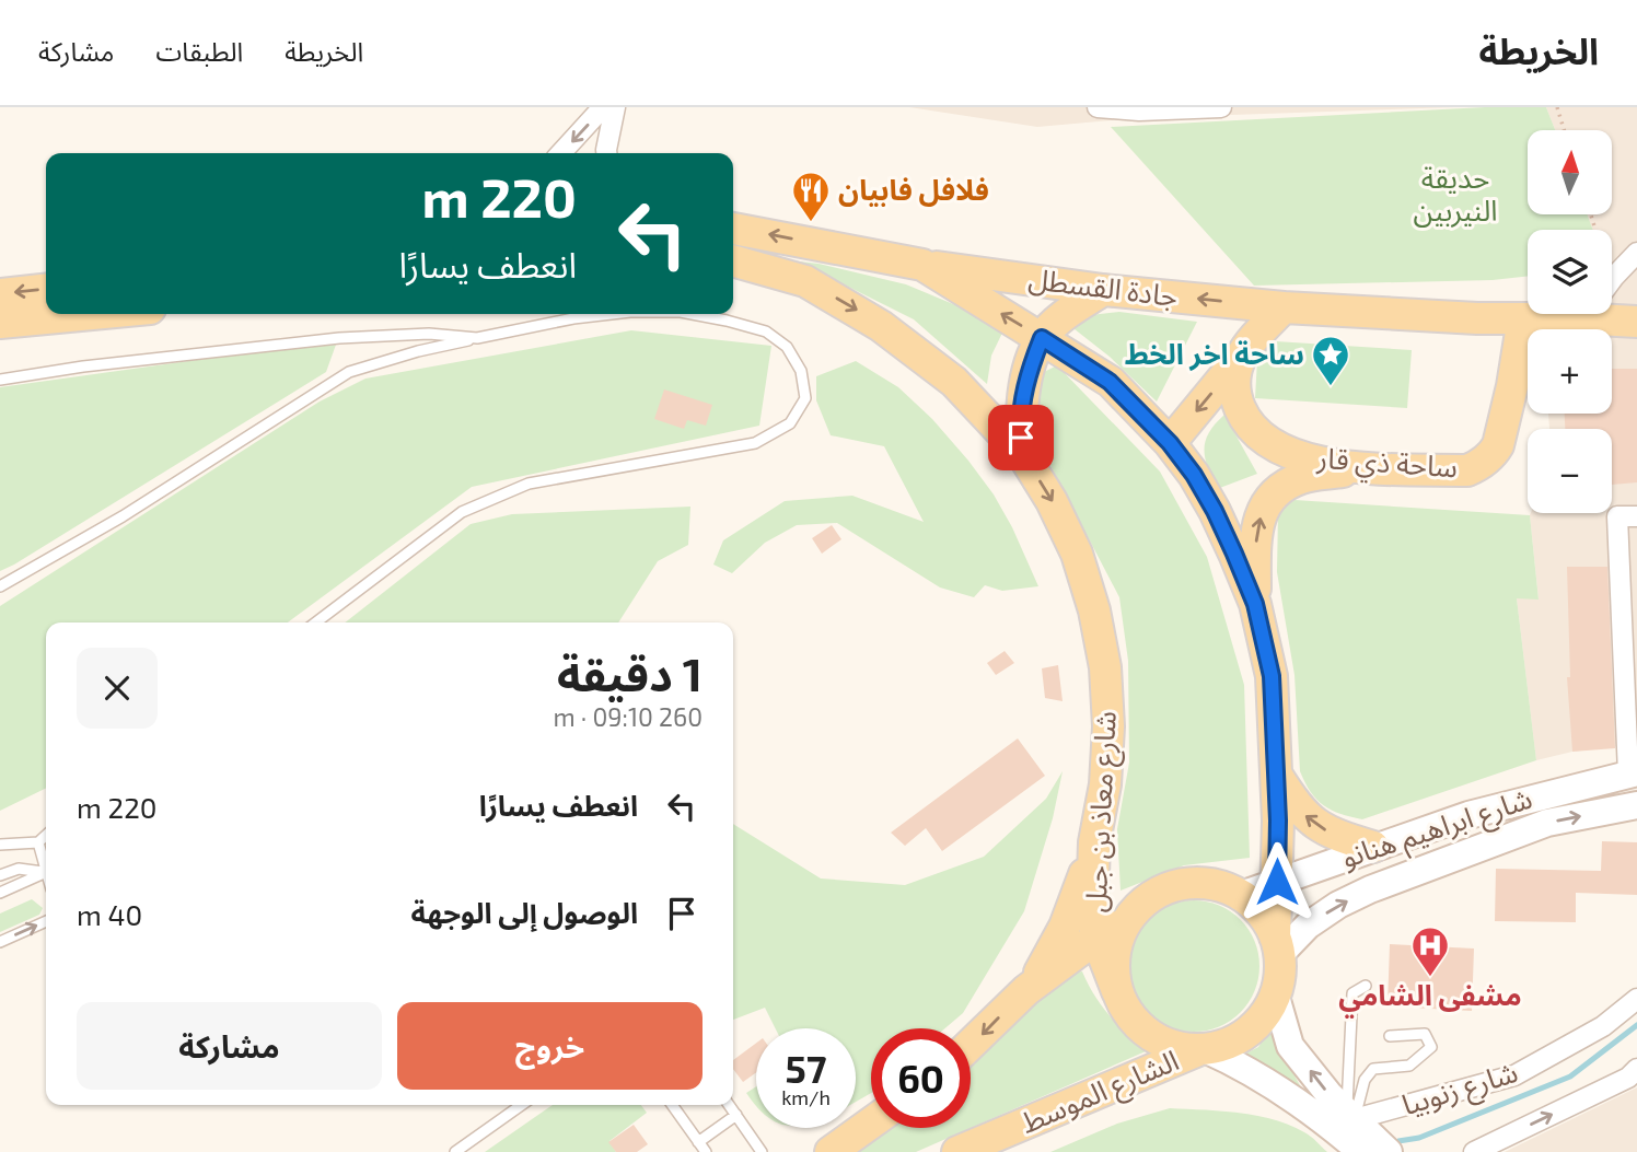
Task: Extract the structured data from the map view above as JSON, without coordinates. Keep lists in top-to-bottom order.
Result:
{
  "streets": {
    "main road": [
      "جادة القسطل",
      "ساحة ذي قار",
      "شارع معاذ بن جبل",
      "شارع ابراهيم هنانو",
      "الشارع الموسط"
    ],
    "street": ["شارع زنوبيا"]
  },
  "crossings": [
    ["شارع معاذ بن جبل", "شارع ابراهيم هنانو"],
    ["شارع معاذ بن جبل", "الشارع الموسط"],
    ["شارع ابراهيم هنانو", "الشارع الموسط"]
  ],
  "one_way": ["جادة القسطل"],
  "parks": ["حديقة النيربين"],
  "places": {
    "restaurant": ["فلافل فابيان"],
    "place": ["ساحة اخر الخط"],
    "hospital": ["مشفى الشامي"]
  },
  "north": "top",
  "page": {
    "header": "الخريطة",
    "nav": ["الخريطة", "الطبقات", "مشاركة"],
    "map_buttons": ["+", "−"],
    "turn": ["220 m", "انعطف يسارًا"],
    "heading": ["1 دقيقة", "260 m · 09:10"],
    "list": [
      {
        "name": "انعطف يسارًا",
        "value": "220 m"
      },
      {
        "name": "الوصول إلى الوجهة",
        "value": "40 m"
      }
    ],
    "buttons": ["خروج", "مشاركة"],
    "speed": "57 km/h",
    "limit": "60"
  }
}
